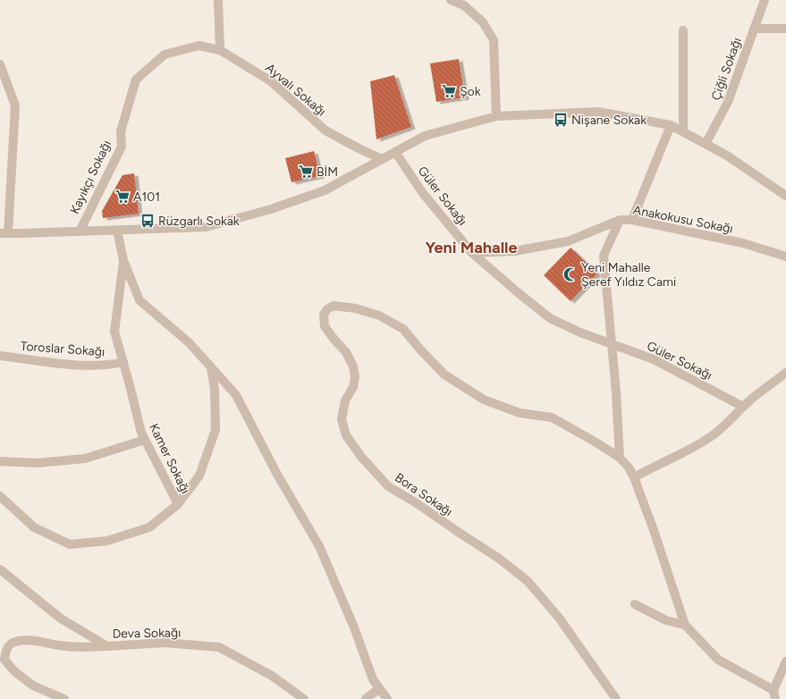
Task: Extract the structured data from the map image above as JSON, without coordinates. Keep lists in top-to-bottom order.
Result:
{
  "streets": {
    "street": [
      "Çiğli Sokağı",
      "Ayvalı Sokağı",
      "Kayıkçı Sokağı",
      "Güler Sokağı",
      "Anakokusu Sokağı",
      "Toroslar Sokağı",
      "Kamer Sokağı",
      "Bora Sokağı",
      "Deva Sokağı"
    ]
  },
  "crossings": [
    ["Ayvalı Sokağı", "Kayıkçı Sokağı"],
    ["Güler Sokağı", "Anakokusu Sokağı"],
    ["Toroslar Sokağı", "Kamer Sokağı"]
  ],
  "districts": ["Yeni Mahalle"],
  "places": {
    "supermarket": ["Şok", "BİM", "A101"],
    "bus stop": ["Nişane Sokak", "Rüzgarlı Sokak"],
    "mosque": ["Yeni Mahalle Şeref Yıldız Cami"]
  }
}
